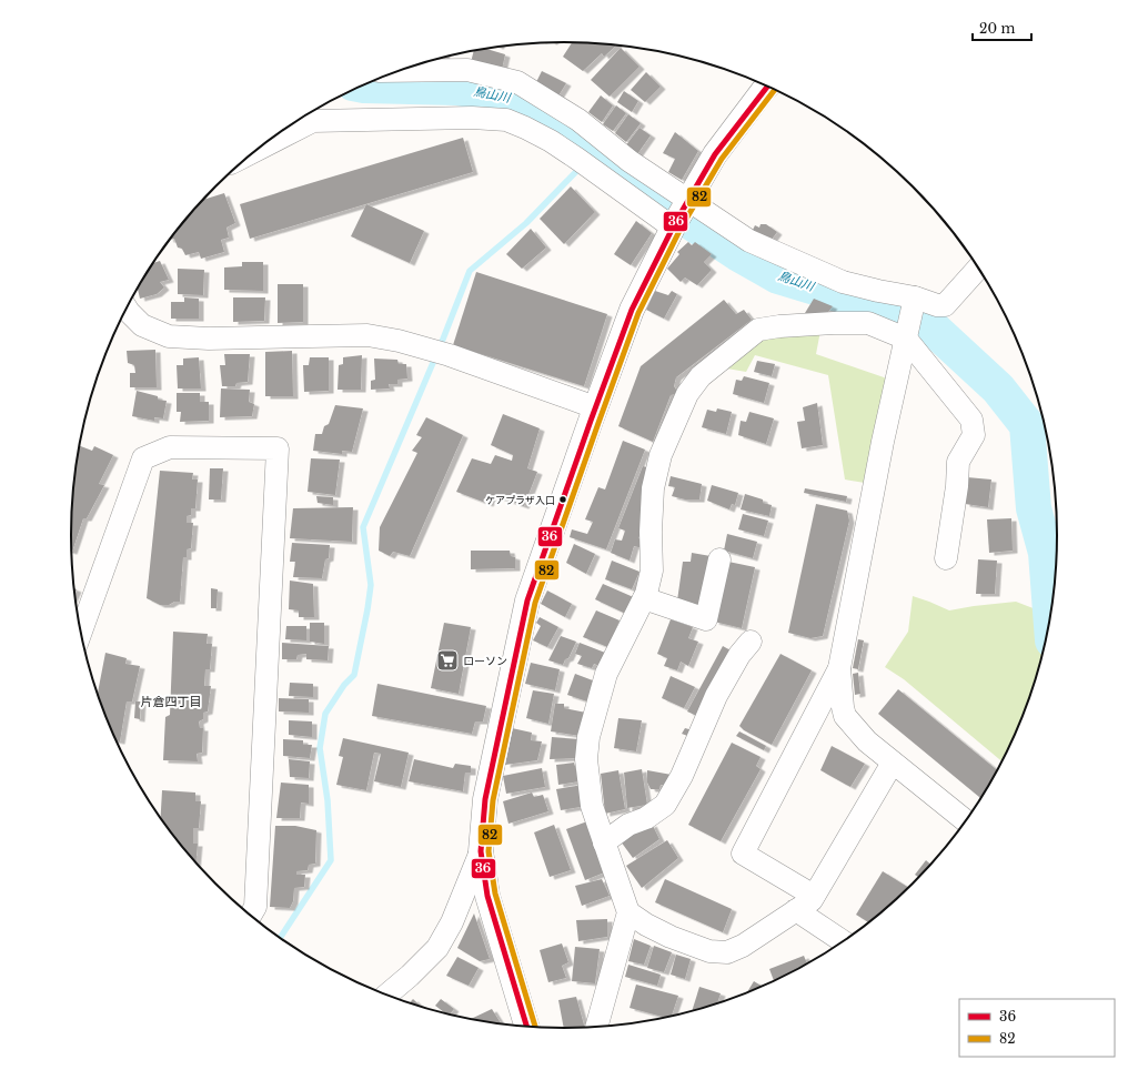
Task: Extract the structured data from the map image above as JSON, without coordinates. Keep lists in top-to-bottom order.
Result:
{
  "districts": ["片倉四丁目"],
  "water": ["鳥山川"],
  "places": {
    "other": ["ケアプラザ入口"],
    "supermarket": ["ローソン"]
  },
  "lines": ["transit line 36", "transit line 82"],
  "legend": ["36", "82"],
  "scale_bar": "20 m"
}
